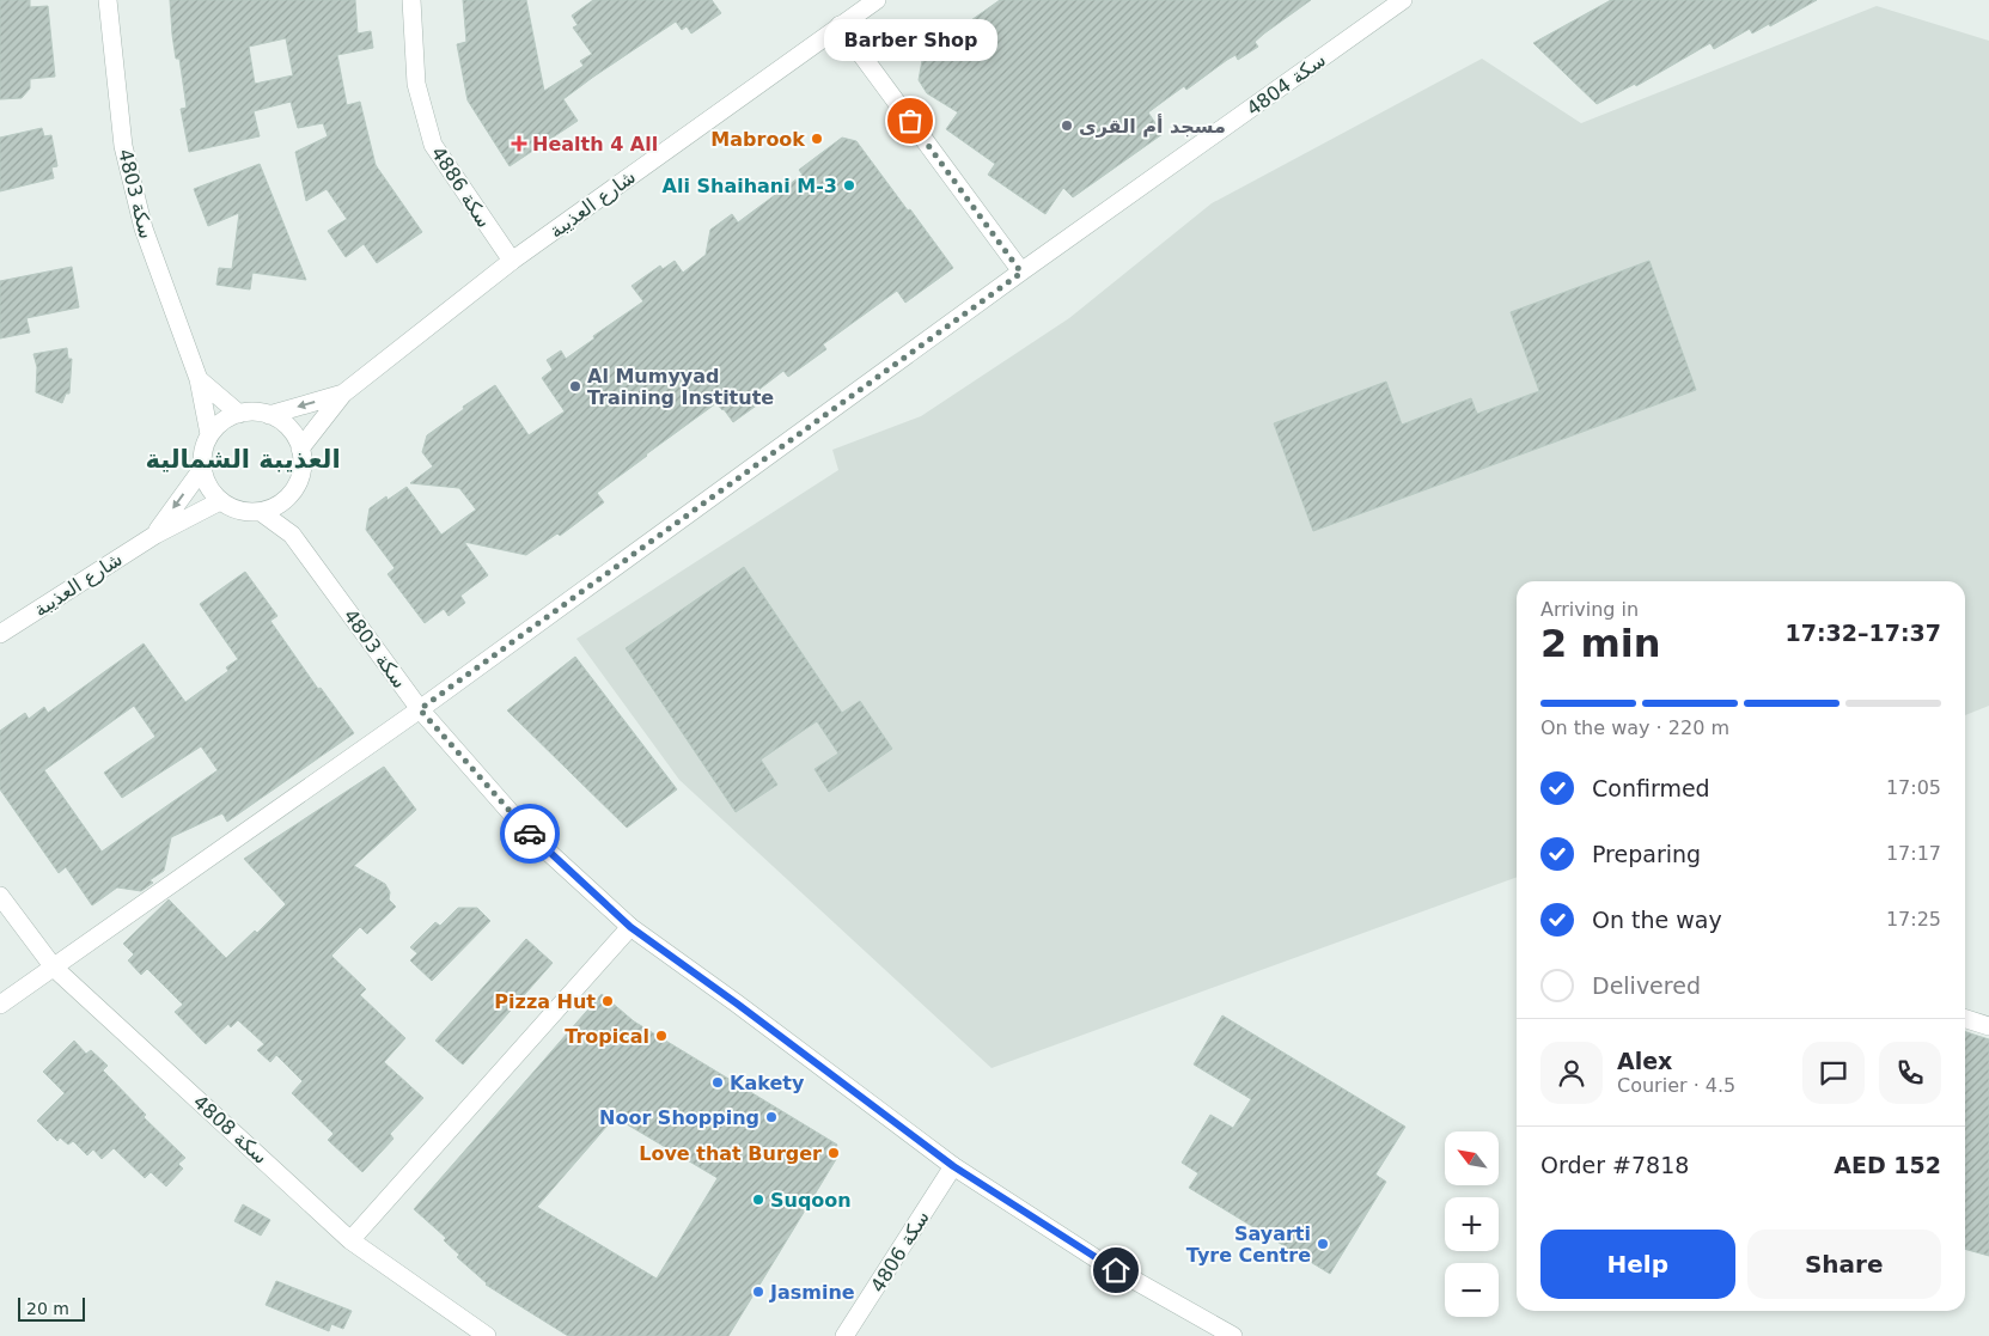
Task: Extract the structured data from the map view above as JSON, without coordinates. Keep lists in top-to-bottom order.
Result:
{
  "streets": {
    "street": [
      "سكة 4804",
      "سكة 4886",
      "سكة 4803",
      "شارع العذيبة",
      "سكة 4808",
      "سكة 4806"
    ]
  },
  "crossings": [
    ["سكة 4804", "سكة 4803"],
    ["سكة 4804", "سكة 4808"],
    ["سكة 4886", "شارع العذيبة"],
    ["سكة 4803", "شارع العذيبة"],
    ["سكة 4803", "سكة 4806"]
  ],
  "districts": ["العذيبة الشمالية"],
  "places": {
    "other": [
      "Barber Shop",
      "مسجد أم القرى",
      "Mabrook",
      "Ali Shaihani M-3",
      "Al Mumyyad Training Institute",
      "Pizza Hut",
      "Tropical",
      "Kakety",
      "Noor Shopping",
      "Love that Burger",
      "Suqoon",
      "Sayarti Tyre Centre",
      "Jasmine"
    ],
    "health": ["Health 4 All"]
  },
  "scale_bar": "20 m",
  "north": "top left",
  "page": {
    "bubble": "Barber Shop",
    "heading": ["2 min", "Arriving in", "17:32–17:37"],
    "panel": [
      "Alex",
      "Courier · 4.5",
      "Order #7818",
      "AED 152"
    ],
    "bar": "On the way · 220 m",
    "list": [
      ["Confirmed", "17:05"],
      ["Preparing", "17:17"],
      ["On the way", "17:25"],
      "Delivered"
    ],
    "map_buttons": ["+", "−"],
    "buttons": ["Help", "Share"],
    "scale": "20 m"
  }
}
